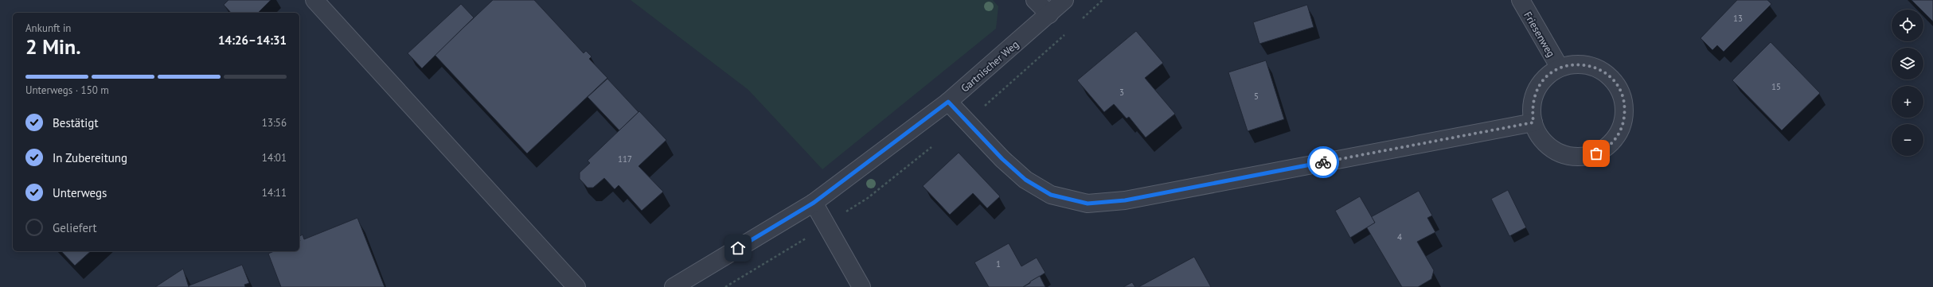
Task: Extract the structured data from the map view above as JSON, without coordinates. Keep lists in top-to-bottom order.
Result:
{
  "streets": {
    "street": ["Friesenweg", "Gartnischer Weg"]
  },
  "house_numbers": [
    "13",
    "15",
    "3",
    "5",
    "117",
    "4",
    "1"
  ],
  "page": {
    "map_buttons": ["+", "−"],
    "heading": ["2 Min.", "Ankunft in", "14:26–14:31"],
    "bar": "Unterwegs · 150 m",
    "list": [
      ["Bestätigt", "13:56"],
      ["In Zubereitung", "14:01"],
      ["Unterwegs", "14:11"],
      "Geliefert"
    ]
  }
}
